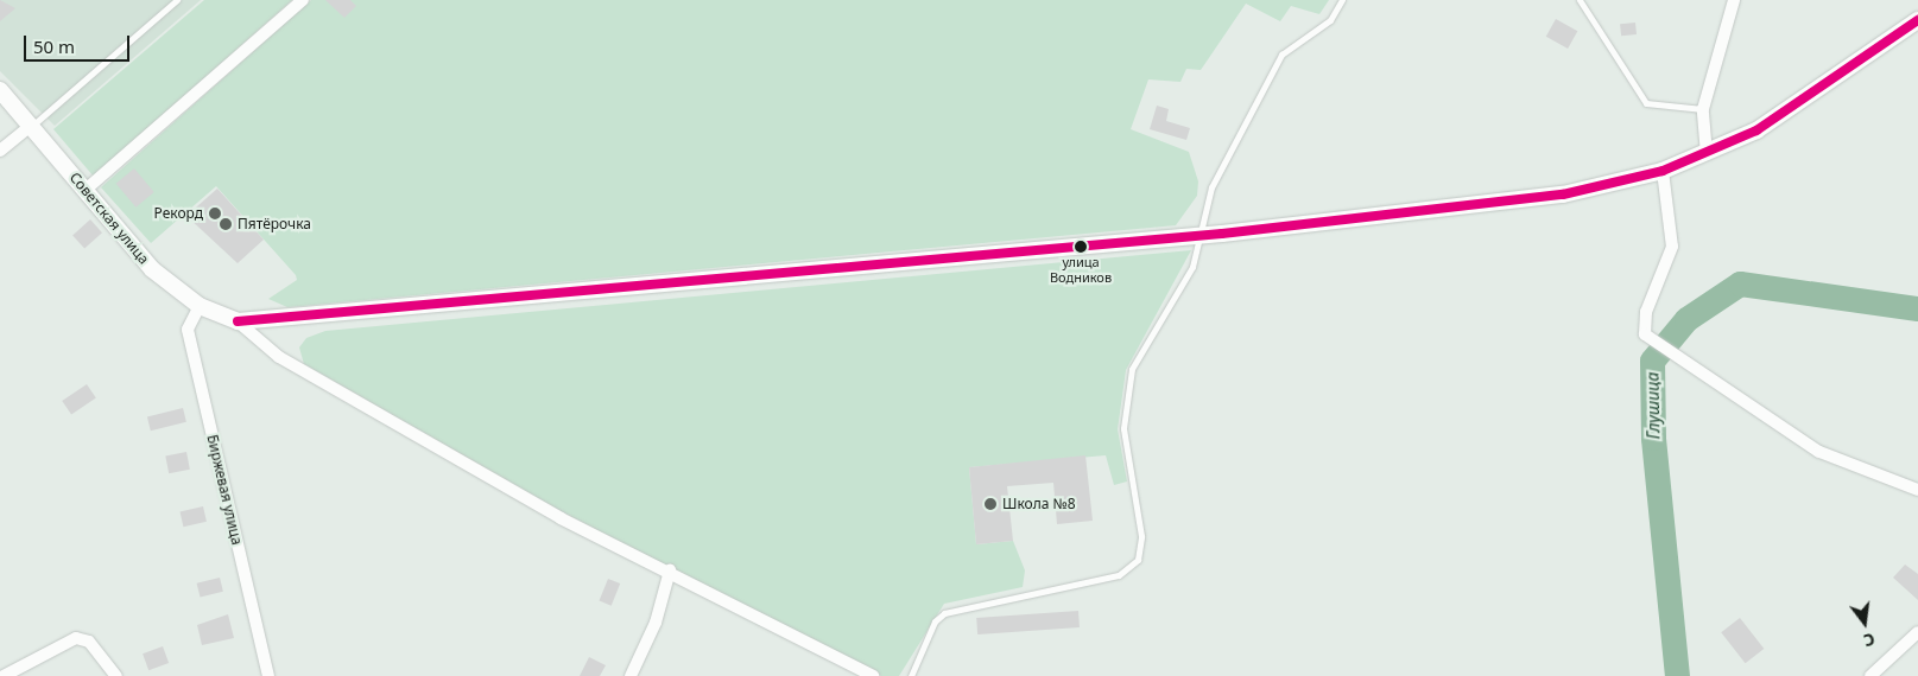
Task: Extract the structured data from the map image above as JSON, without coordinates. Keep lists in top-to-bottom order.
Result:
{
  "streets": {
    "main road": ["Советская улица"],
    "street": ["Биржевая улица"]
  },
  "crossings": [
    ["Советская улица", "Биржевая улица"]
  ],
  "water": ["Глушица"],
  "places": [
    "Рекорд",
    "Пятёрочка",
    "улица Водников",
    "Школа №8"
  ],
  "scale_bar": "50 m",
  "north": "bottom"
}
